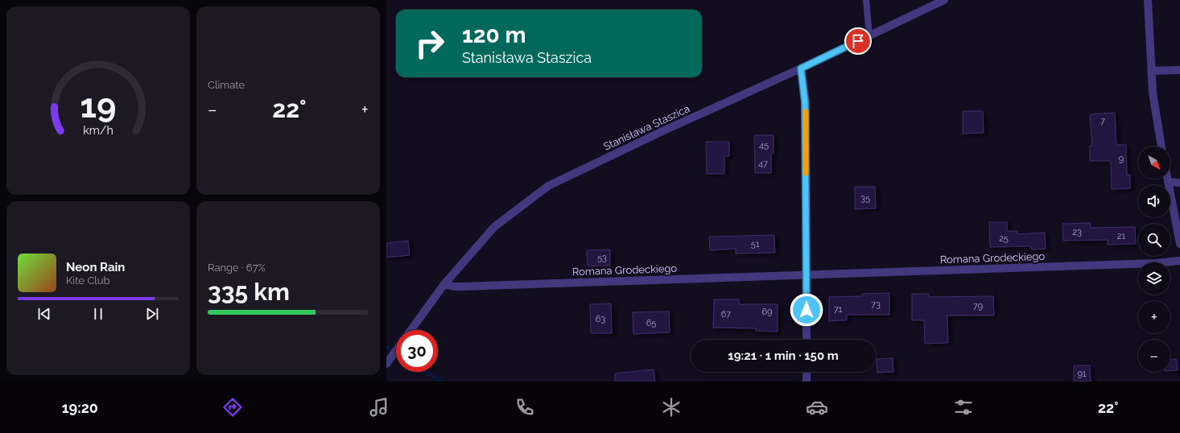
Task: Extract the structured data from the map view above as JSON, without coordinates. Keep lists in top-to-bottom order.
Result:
{
  "streets": {
    "street": ["Stanisława Staszica", "Romana Grodeckiego"]
  },
  "crossings": [
    ["Stanisława Staszica", "Romana Grodeckiego"]
  ],
  "house_numbers": [
    "7",
    "45",
    "9",
    "47",
    "35",
    "23",
    "21",
    "25",
    "51",
    "53",
    "73",
    "79",
    "71",
    "69",
    "67",
    "63",
    "65",
    "91"
  ],
  "north": "bottom right",
  "page": {
    "tile": [
      "Climate",
      ["Range · 67%", "335 km"]
    ],
    "turn": ["120 m", "Stanisława Staszica"],
    "heat": ["−", "22°", "+"],
    "map_buttons": ["+", "−"],
    "song": ["Neon Rain", "Kite Club"],
    "limit": "30",
    "trip": "19:21 · 1 min · 150 m",
    "tabs": ["19:20", "22°"],
    "gauge": ["19", "km/h"]
  }
}
